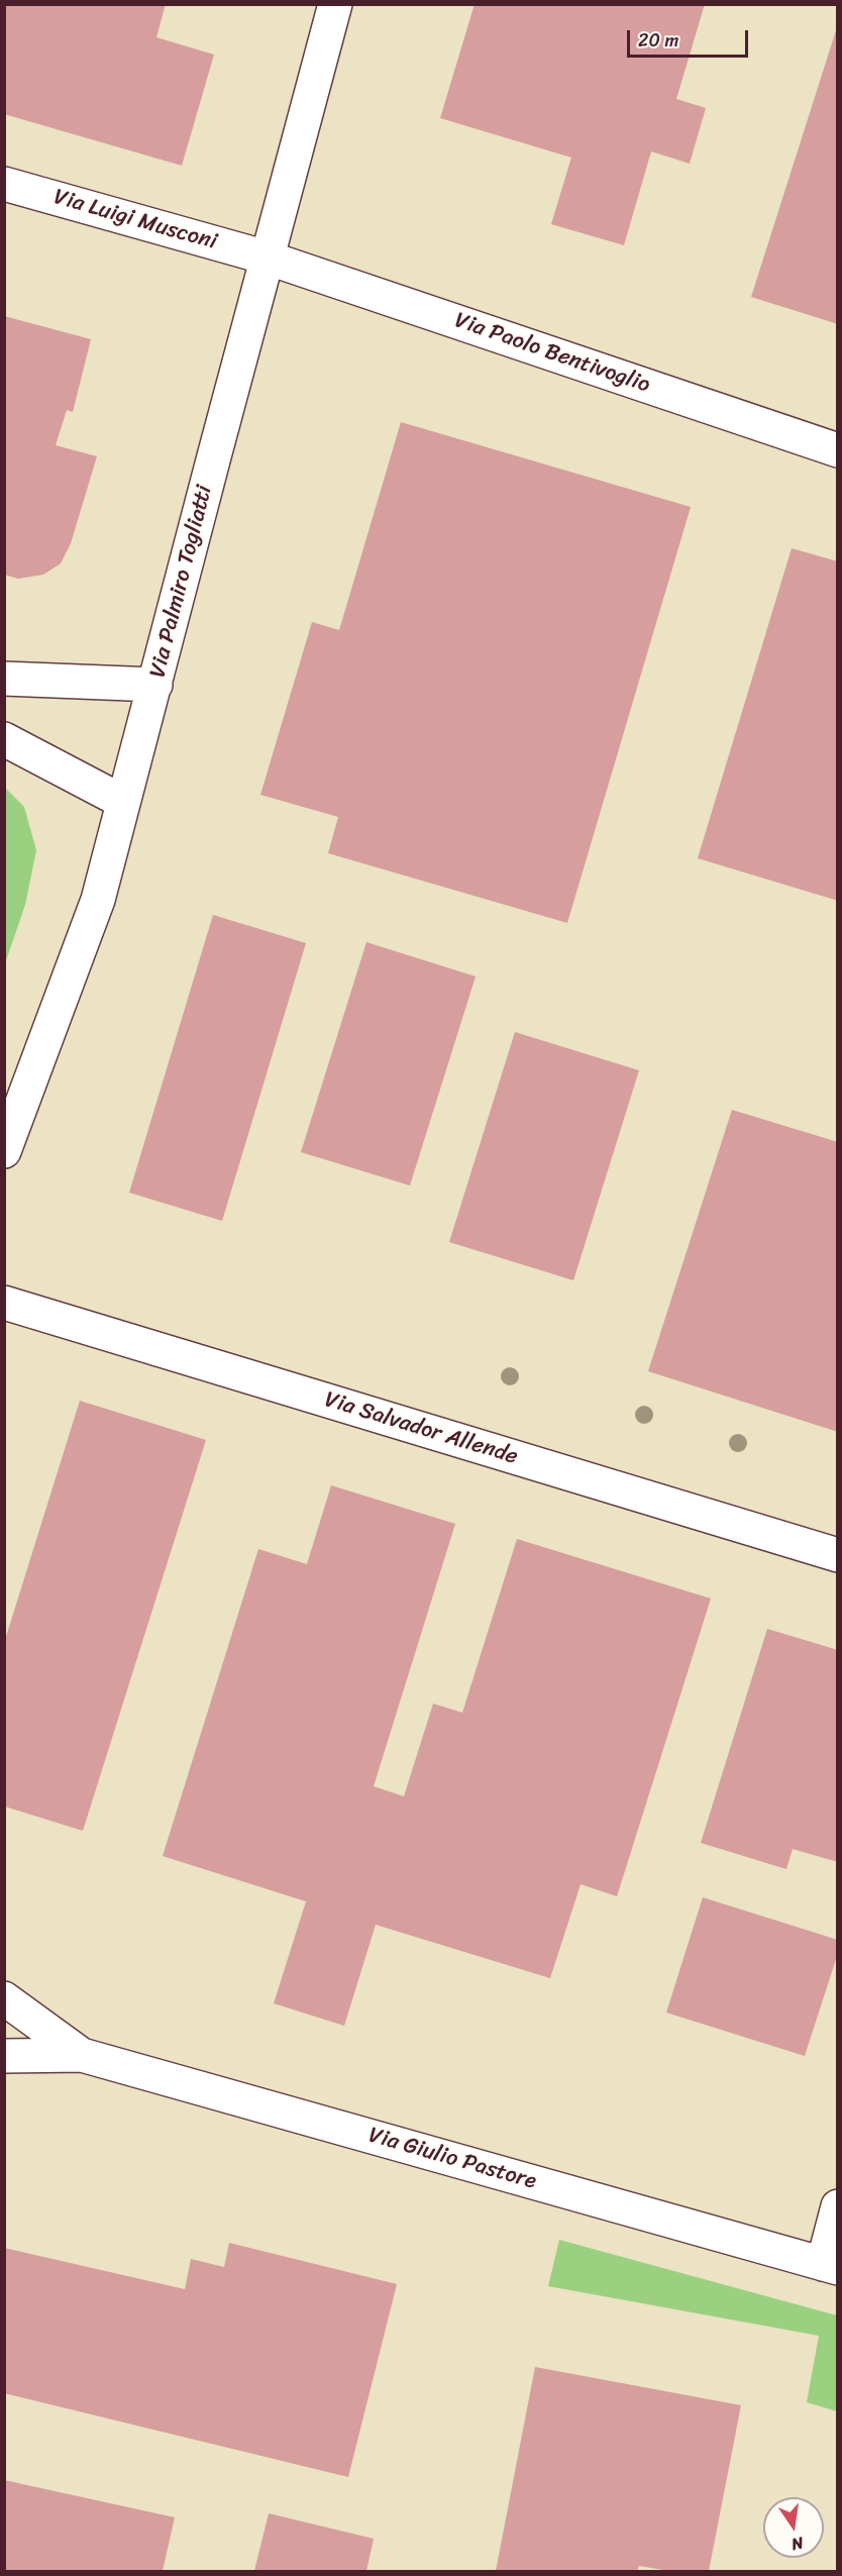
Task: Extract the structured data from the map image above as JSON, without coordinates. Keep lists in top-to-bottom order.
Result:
{
  "streets": {
    "street": [
      "Via Luigi Musconi",
      "Via Paolo Bentivoglio",
      "Via Palmiro Togliatti",
      "Via Salvador Allende",
      "Via Giulio Pastore"
    ]
  },
  "crossings": [
    ["Via Luigi Musconi", "Via Paolo Bentivoglio"],
    ["Via Luigi Musconi", "Via Palmiro Togliatti"],
    ["Via Paolo Bentivoglio", "Via Palmiro Togliatti"]
  ],
  "scale_bar": "20 m",
  "north": "bottom"
}
